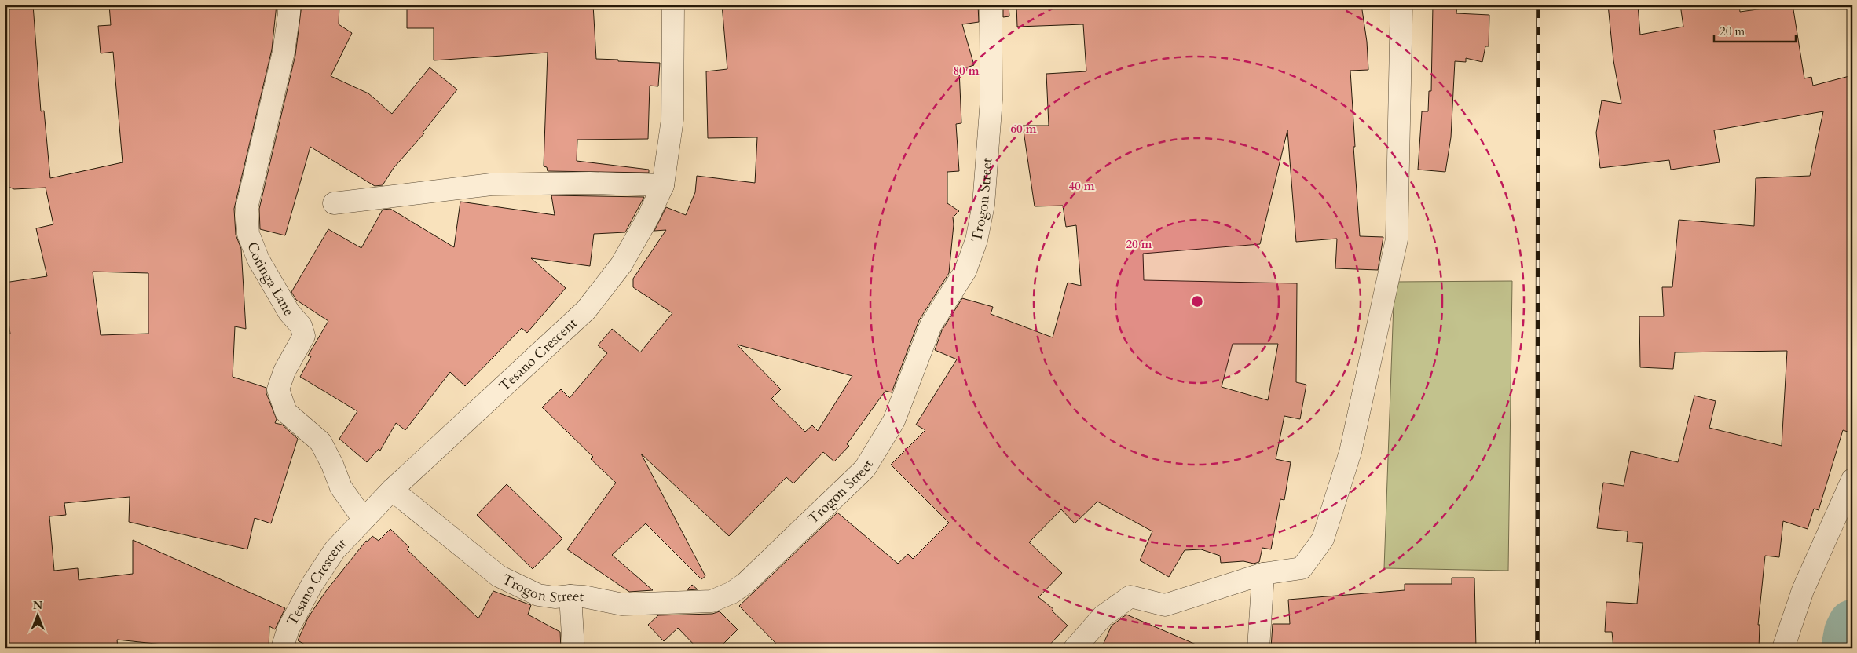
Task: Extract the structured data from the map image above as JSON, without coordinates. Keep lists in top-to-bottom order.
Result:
{
  "streets": {
    "street": ["Trogon Street", "Cotinga Lane", "Tesano Crescent"]
  },
  "crossings": [
    ["Trogon Street", "Tesano Crescent"],
    ["Cotinga Lane", "Tesano Crescent"]
  ],
  "scale_bar": "20 m",
  "north": "top",
  "rings": [
    "80 m",
    "60 m",
    "40 m",
    "20 m"
  ]
}
